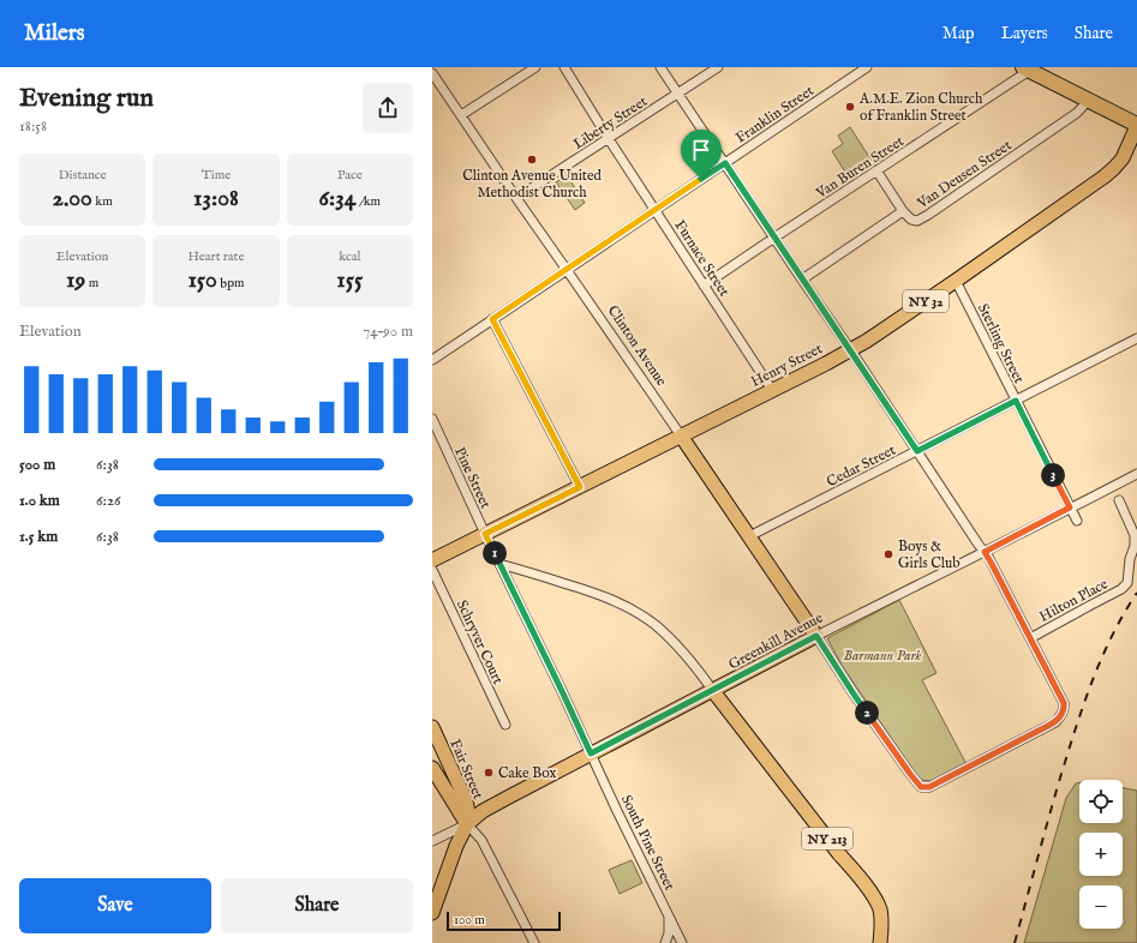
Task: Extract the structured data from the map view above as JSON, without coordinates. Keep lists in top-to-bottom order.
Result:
{
  "streets": {
    "highway": ["NY 32"],
    "main road": [
      "Clinton Avenue",
      "Henry Street",
      "Greenkill Avenue",
      "Fair Street",
      "NY 213"
    ],
    "street": [
      "Franklin Street",
      "Liberty Street",
      "Van Buren Street",
      "Van Deusen Street",
      "Furnace Street",
      "Sterling Street",
      "Cedar Street",
      "Pine Street",
      "Hilton Place",
      "Schryver Court",
      "South Pine Street"
    ]
  },
  "crossings": [
    ["Franklin Street", "Furnace Street"],
    ["Franklin Street", "Clinton Avenue"],
    ["Liberty Street", "Furnace Street"],
    ["Liberty Street", "Clinton Avenue"],
    ["Van Buren Street", "Furnace Street"],
    ["Van Buren Street", "NY 32"],
    ["Van Deusen Street", "NY 32"],
    ["Furnace Street", "Henry Street"],
    ["NY 32", "Henry Street"],
    ["Sterling Street", "Henry Street"],
    ["Sterling Street", "Cedar Street"],
    ["Sterling Street", "Greenkill Avenue"],
    ["Clinton Avenue", "Henry Street"],
    ["Clinton Avenue", "Cedar Street"],
    ["Clinton Avenue", "Greenkill Avenue"],
    ["Henry Street", "Pine Street"],
    ["Pine Street", "Greenkill Avenue"],
    ["Pine Street", "South Pine Street"],
    ["Greenkill Avenue", "Fair Street"],
    ["Greenkill Avenue", "NY 213"],
    ["Greenkill Avenue", "South Pine Street"]
  ],
  "parks": ["Barmann Park"],
  "places": [
    "A.M.E. Zion Church of Franklin Street",
    "Clinton Avenue United Methodist Church",
    "Boys & Girls Club",
    "Cake Box"
  ],
  "scale_bar": "100 m",
  "page": {
    "header": "Milers",
    "nav": ["Map", "Layers", "Share"],
    "heading": ["Evening run", "18:58"],
    "stats": [
      ["Distance", "2.00 km"],
      ["Time", "13:08"],
      ["Pace", "6:34 /km"],
      ["Elevation", "19 m"],
      ["Heart rate", "150 bpm"],
      ["kcal", "155"]
    ],
    "chart": ["Elevation", "74–90 m"],
    "list": [
      {
        "name": "500 m",
        "note": "6:38"
      },
      {
        "name": "1.0 km",
        "note": "6:26"
      },
      {
        "name": "1.5 km",
        "note": "6:38"
      }
    ],
    "pins": ["3", "1", "2"],
    "map_buttons": ["+", "−"],
    "buttons": ["Save", "Share"],
    "scale": "100 m"
  }
}
